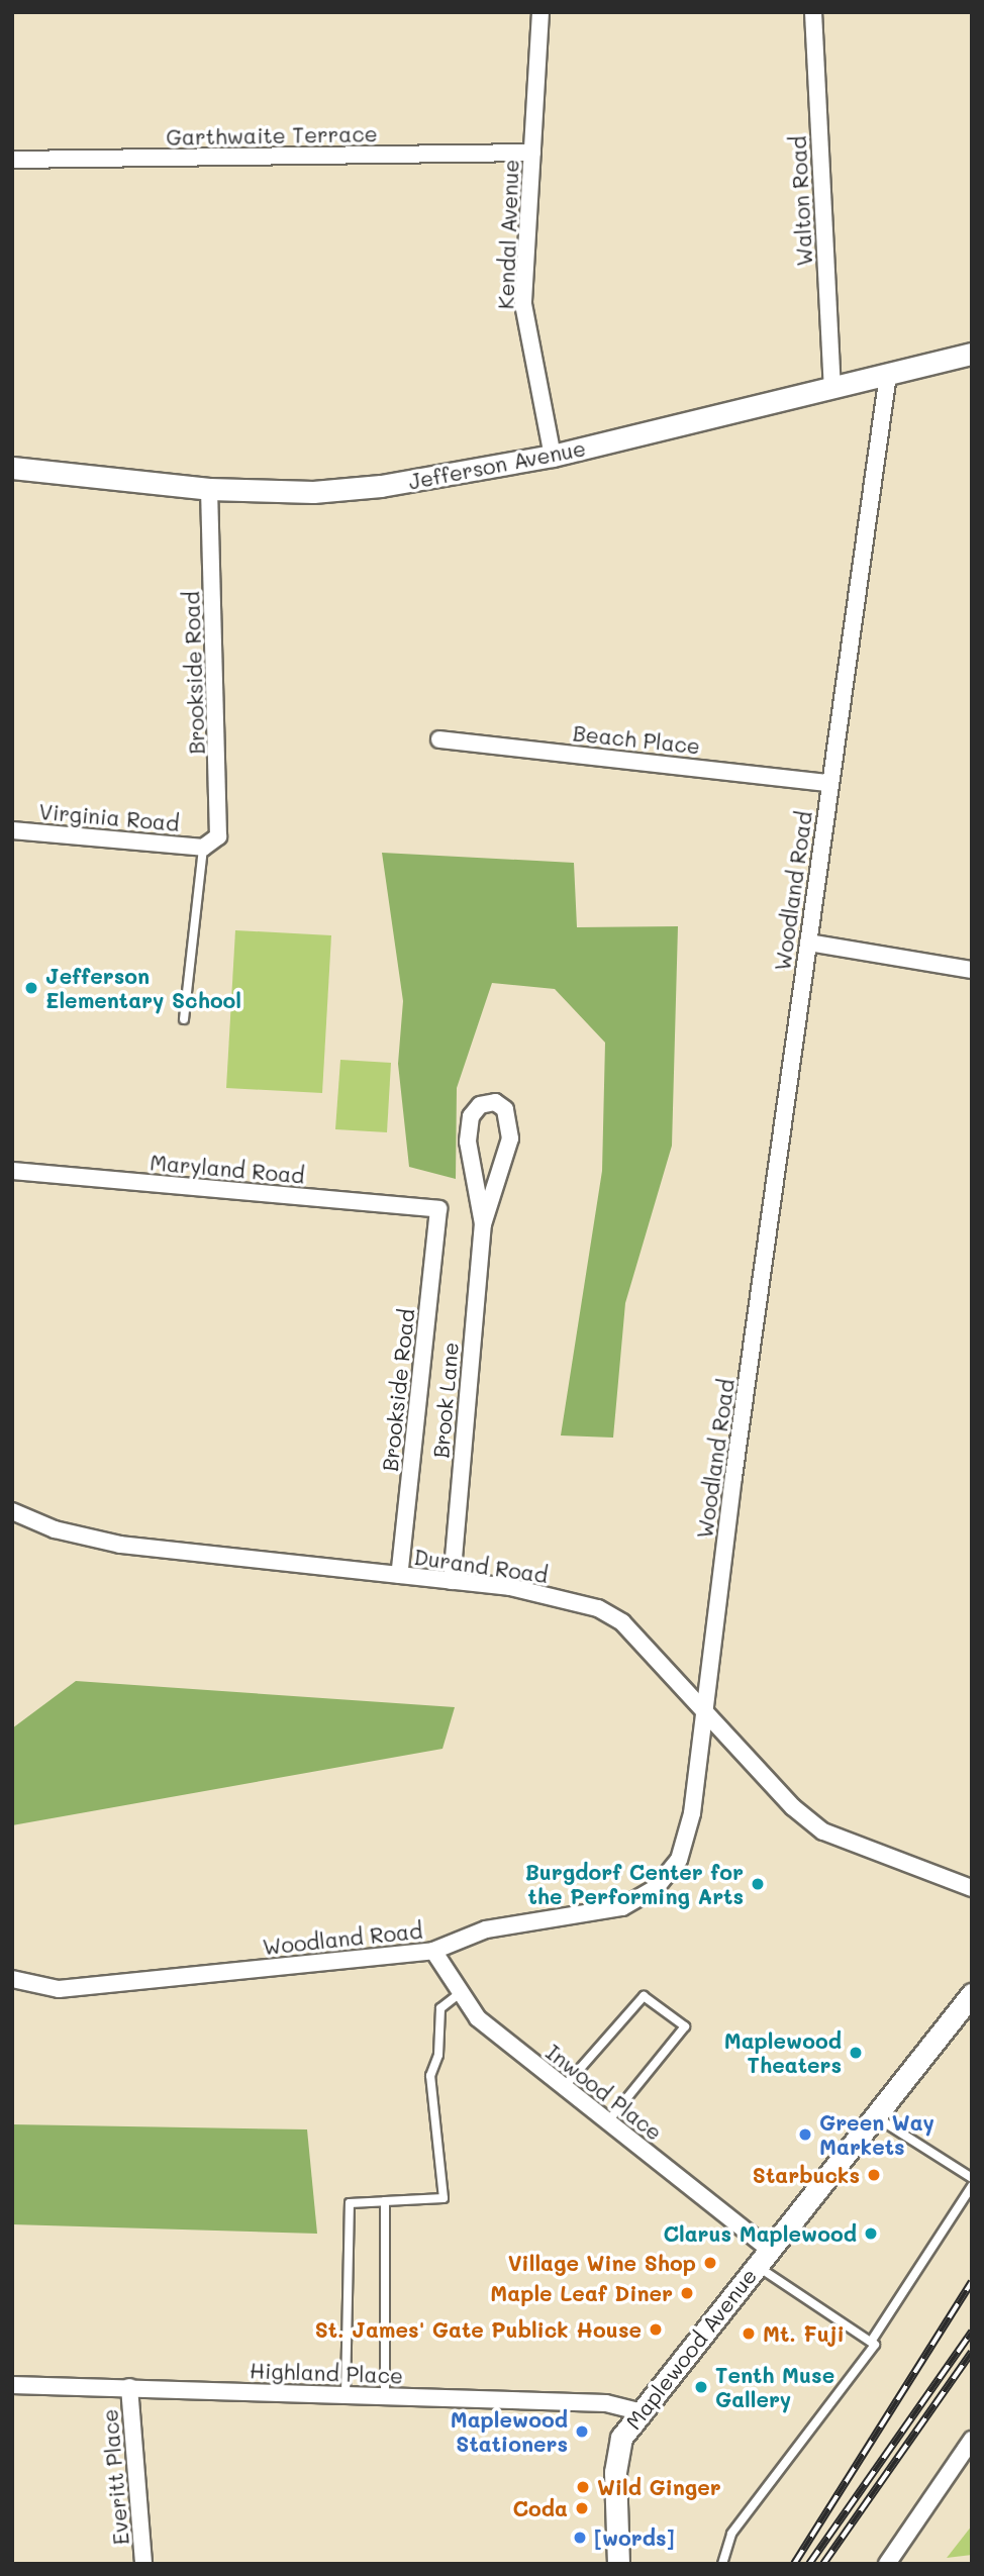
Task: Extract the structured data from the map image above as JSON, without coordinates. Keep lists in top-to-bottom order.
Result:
{
  "streets": {
    "street": [
      "Garthwaite Terrace",
      "Walton Road",
      "Kendal Avenue",
      "Jefferson Avenue",
      "Brookside Road",
      "Beach Place",
      "Virginia Road",
      "Woodland Road",
      "Maryland Road",
      "Brook Lane",
      "Durand Road",
      "Inwood Place",
      "Maplewood Avenue",
      "Highland Place",
      "Everitt Place"
    ]
  },
  "crossings": [
    ["Garthwaite Terrace", "Kendal Avenue"],
    ["Walton Road", "Jefferson Avenue"],
    ["Kendal Avenue", "Jefferson Avenue"],
    ["Jefferson Avenue", "Brookside Road"],
    ["Jefferson Avenue", "Woodland Road"],
    ["Brookside Road", "Virginia Road"],
    ["Brookside Road", "Maryland Road"],
    ["Brookside Road", "Durand Road"],
    ["Beach Place", "Woodland Road"],
    ["Woodland Road", "Durand Road"],
    ["Woodland Road", "Inwood Place"],
    ["Brook Lane", "Durand Road"],
    ["Inwood Place", "Maplewood Avenue"],
    ["Maplewood Avenue", "Highland Place"],
    ["Highland Place", "Everitt Place"]
  ],
  "places": [
    "Jefferson Elementary School",
    "Burgdorf Center for the Performing Arts",
    "Maplewood Theaters",
    "Green Way Markets",
    "Starbucks",
    "Clarus Maplewood",
    "Village Wine Shop",
    "Maple Leaf Diner",
    "St. James' Gate Publick House",
    "Mt. Fuji",
    "Tenth Muse Gallery",
    "Maplewood Stationers",
    "Wild Ginger",
    "Coda",
    "[words]"
  ]
}
